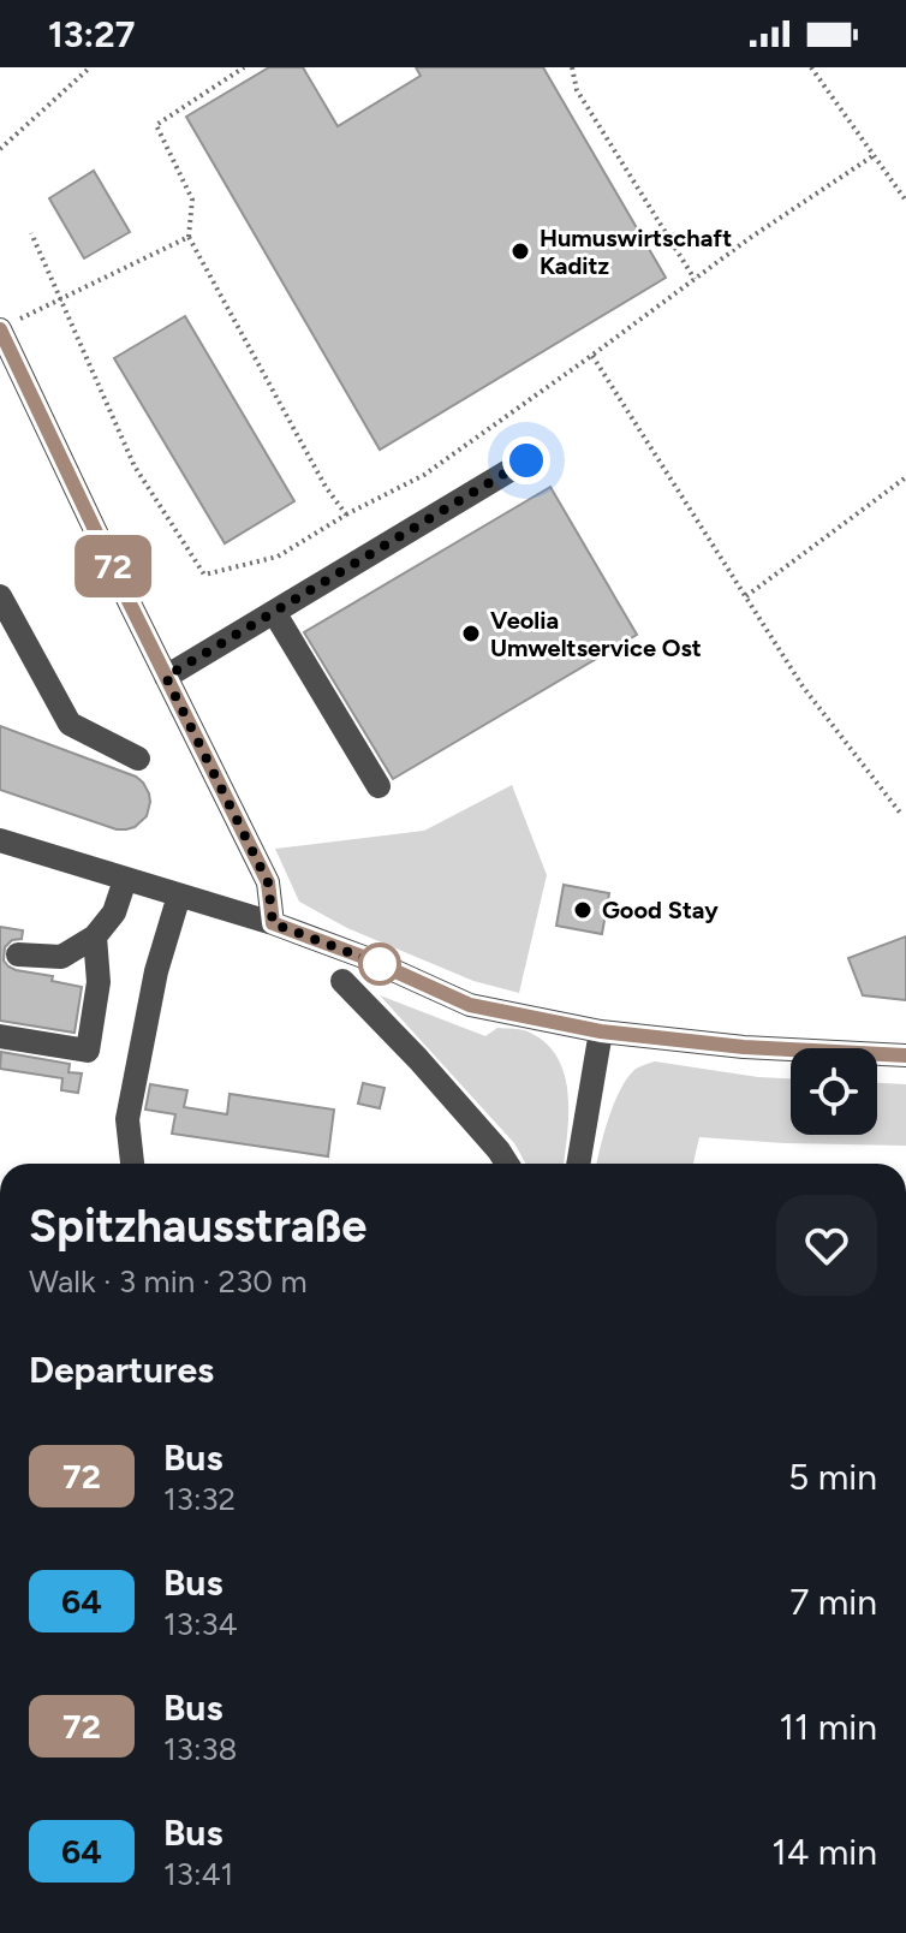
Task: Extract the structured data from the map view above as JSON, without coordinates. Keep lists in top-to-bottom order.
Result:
{
  "places": ["Humuswirtschaft Kaditz", "Veolia Umweltservice Ost", "Good Stay"],
  "lines": ["bus line 72"],
  "page": {
    "status": "13:27",
    "on_map": "72",
    "heading": [
      ["Spitzhausstraße", "Walk · 3 min · 230 m"],
      "Departures"
    ],
    "list": [
      {
        "mark": "72",
        "name": "Bus",
        "note": "13:32",
        "value": "5 min"
      },
      {
        "mark": "64",
        "name": "Bus",
        "note": "13:34",
        "value": "7 min"
      },
      {
        "mark": "72",
        "name": "Bus",
        "note": "13:38",
        "value": "11 min"
      },
      {
        "mark": "64",
        "name": "Bus",
        "note": "13:41",
        "value": "14 min"
      }
    ]
  }
}
